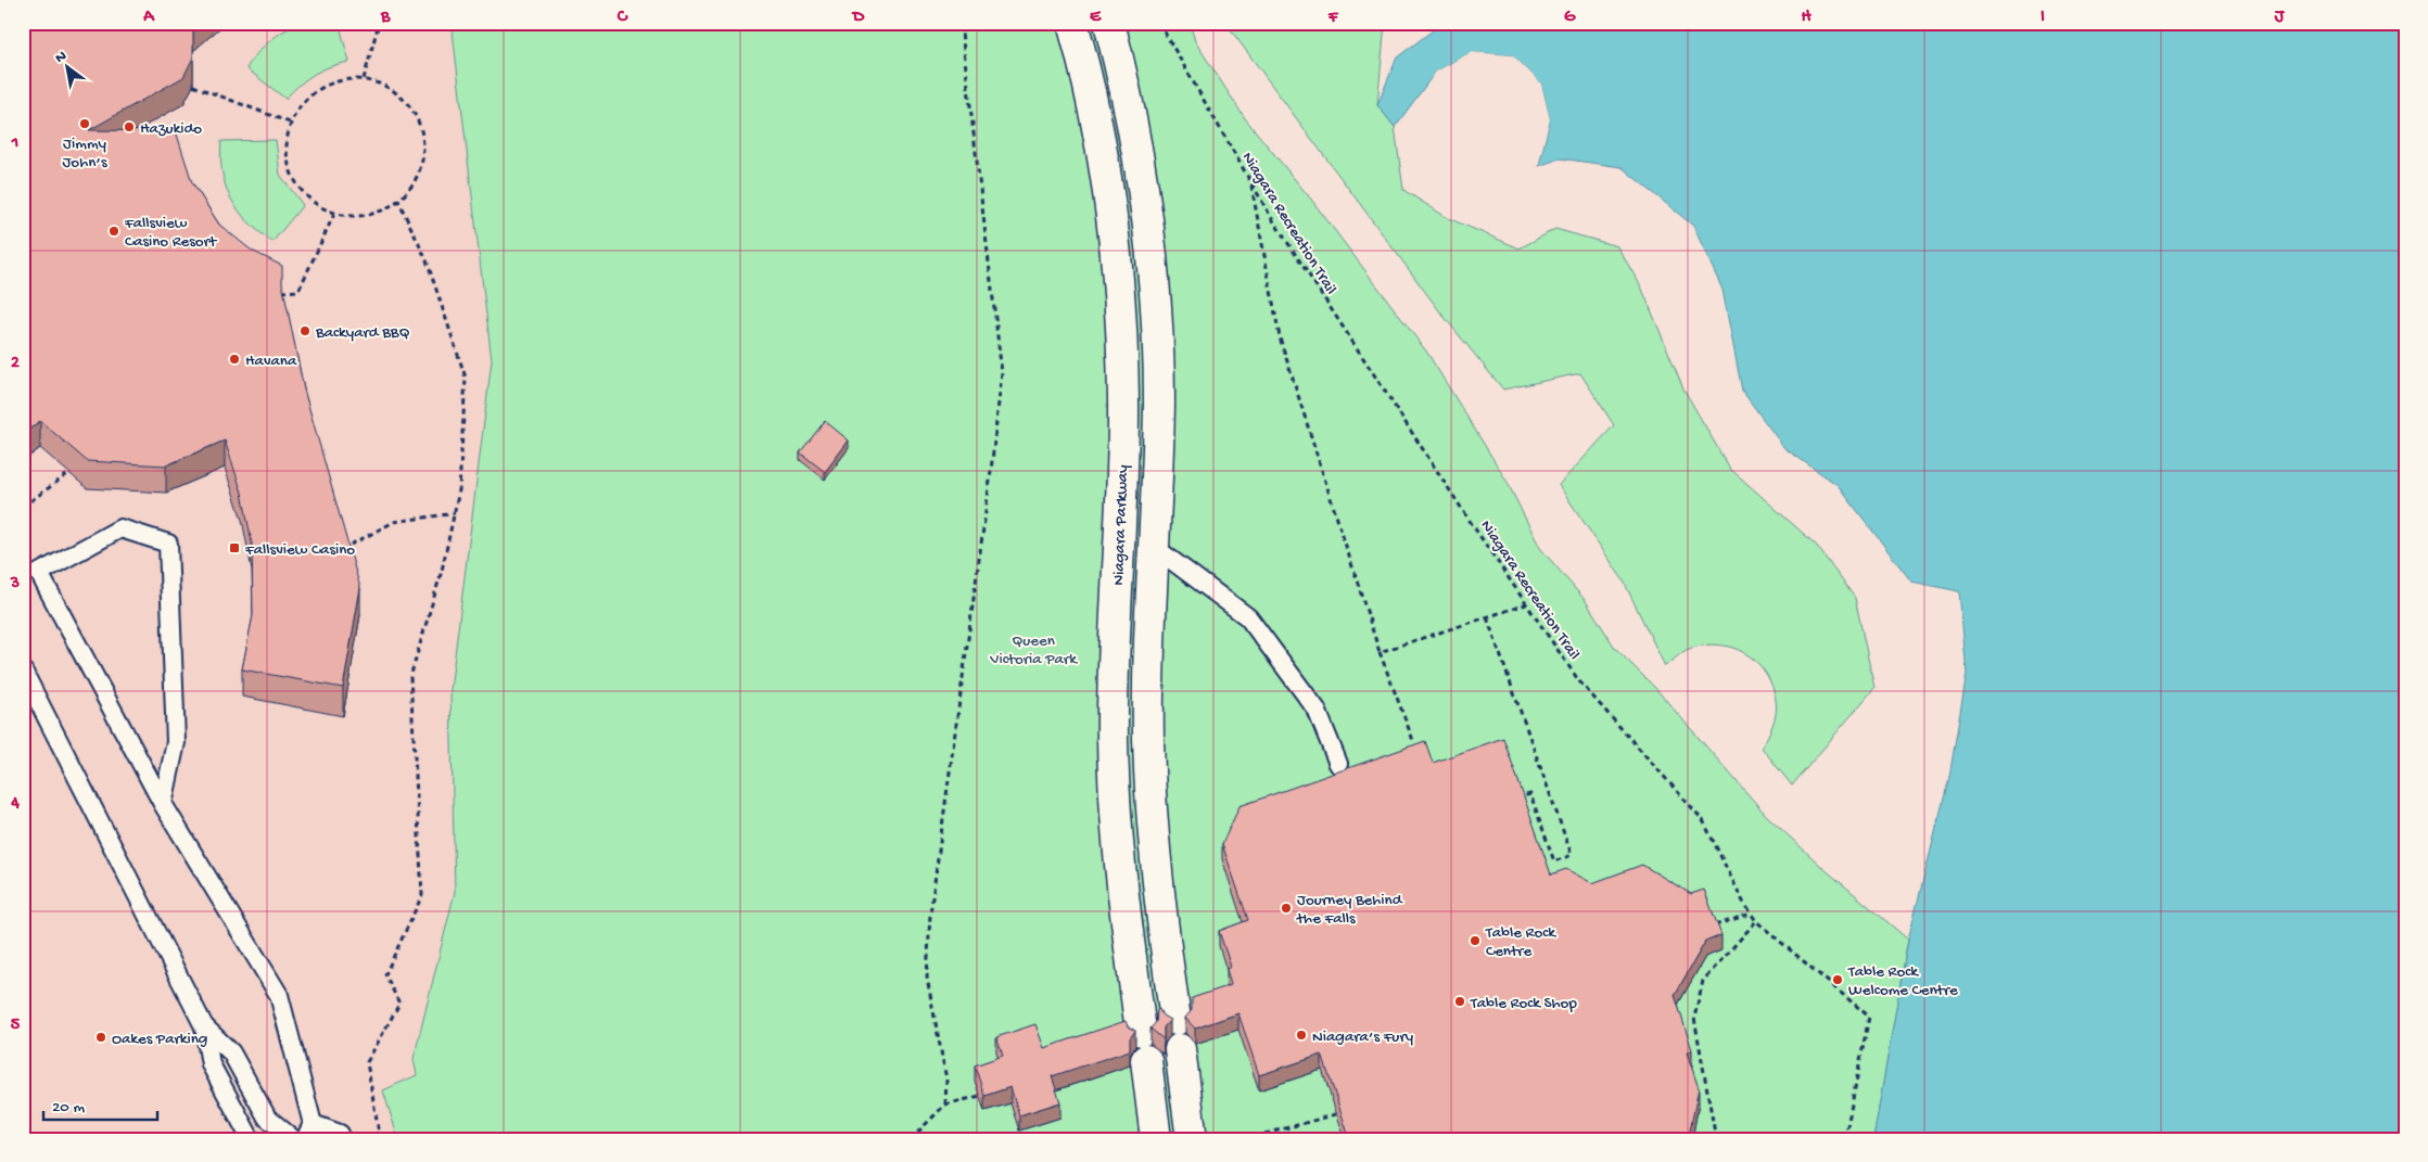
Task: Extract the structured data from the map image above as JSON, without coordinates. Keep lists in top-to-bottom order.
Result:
{
  "streets": {
    "main road": ["Niagara Parkway"],
    "path": ["Niagara Recreation Trail"]
  },
  "parks": ["Queen Victoria Park"],
  "places": {
    "other": [
      "Jimmy John’s",
      "Hazukido",
      "Fallsview Casino Resort",
      "Backyard BBQ",
      "Havana",
      "Journey Behind the Falls",
      "Table Rock Centre",
      "Table Rock Welcome Centre",
      "Table Rock Shop",
      "Niagara’s Fury",
      "Oakes Parking"
    ],
    "transit": ["Fallsview Casino"]
  },
  "scale_bar": "20 m",
  "north": "top left",
  "grid": {
    "columns": [
      "A",
      "B",
      "C",
      "D",
      "E",
      "F",
      "G",
      "H",
      "I",
      "J"
    ],
    "rows": [
      "1",
      "2",
      "3",
      "4",
      "5"
    ]
  }
}
